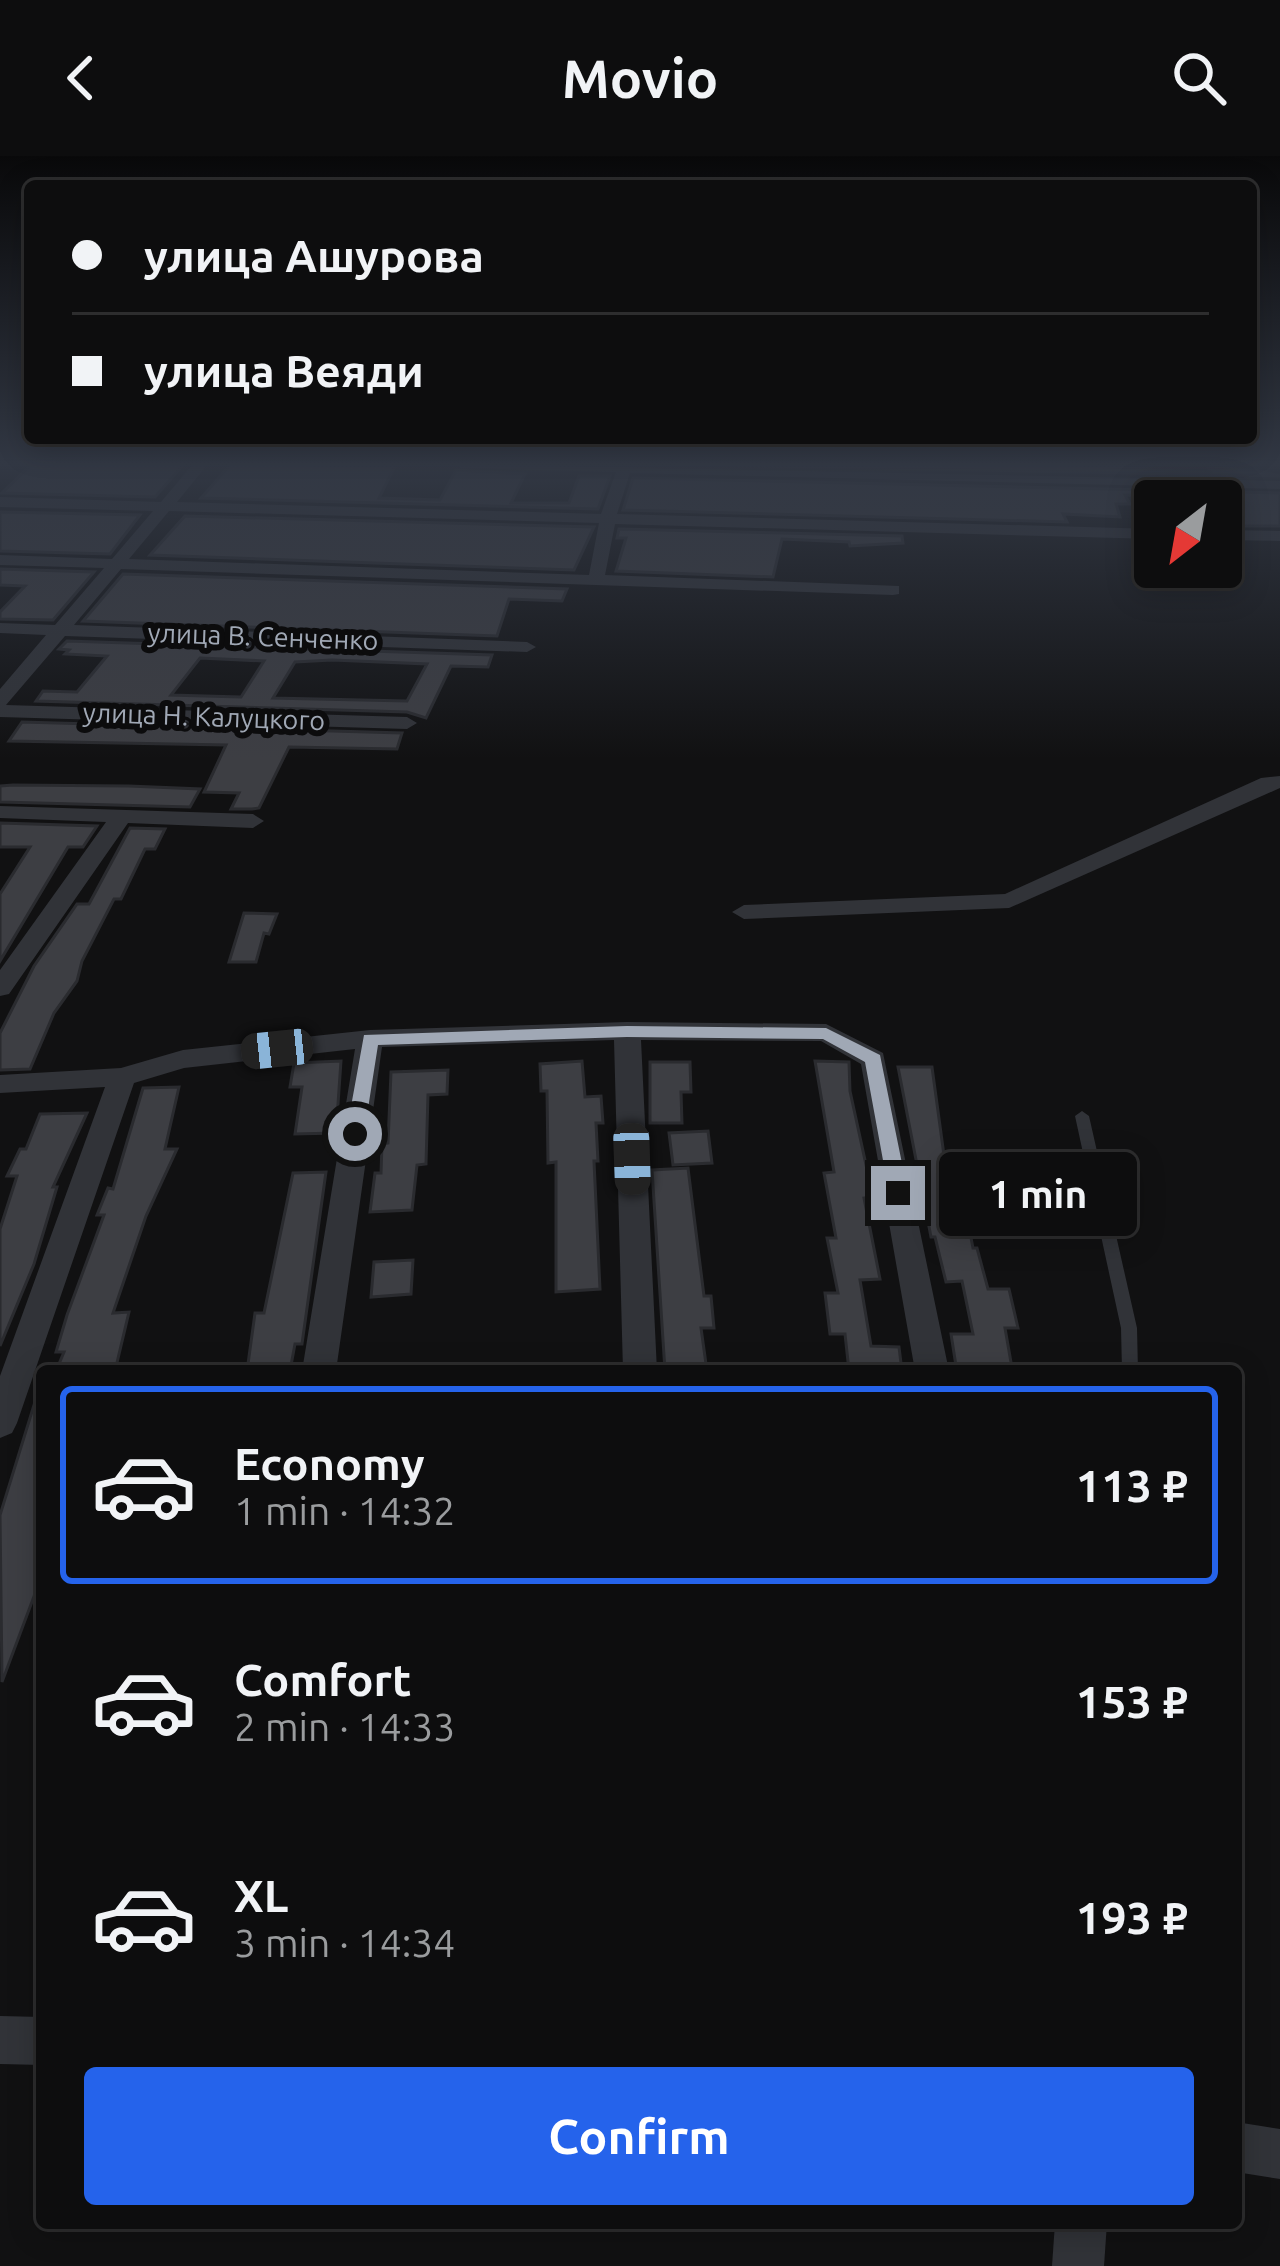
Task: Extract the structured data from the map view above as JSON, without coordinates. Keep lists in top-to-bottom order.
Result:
{
  "streets": {
    "street": ["улица В. Сенченко", "улица Н. Калуцкого"]
  },
  "north": "bottom left",
  "page": {
    "header": "Movio",
    "banner": ["улица Ашурова", "улица Веяди"],
    "bubble": "1 min",
    "list": [
      {
        "name": "Economy",
        "note": "1 min · 14:32",
        "value": "113 ₽"
      },
      {
        "name": "Comfort",
        "note": "2 min · 14:33",
        "value": "153 ₽"
      },
      {
        "name": "XL",
        "note": "3 min · 14:34",
        "value": "193 ₽"
      }
    ],
    "buttons": "Confirm"
  }
}
